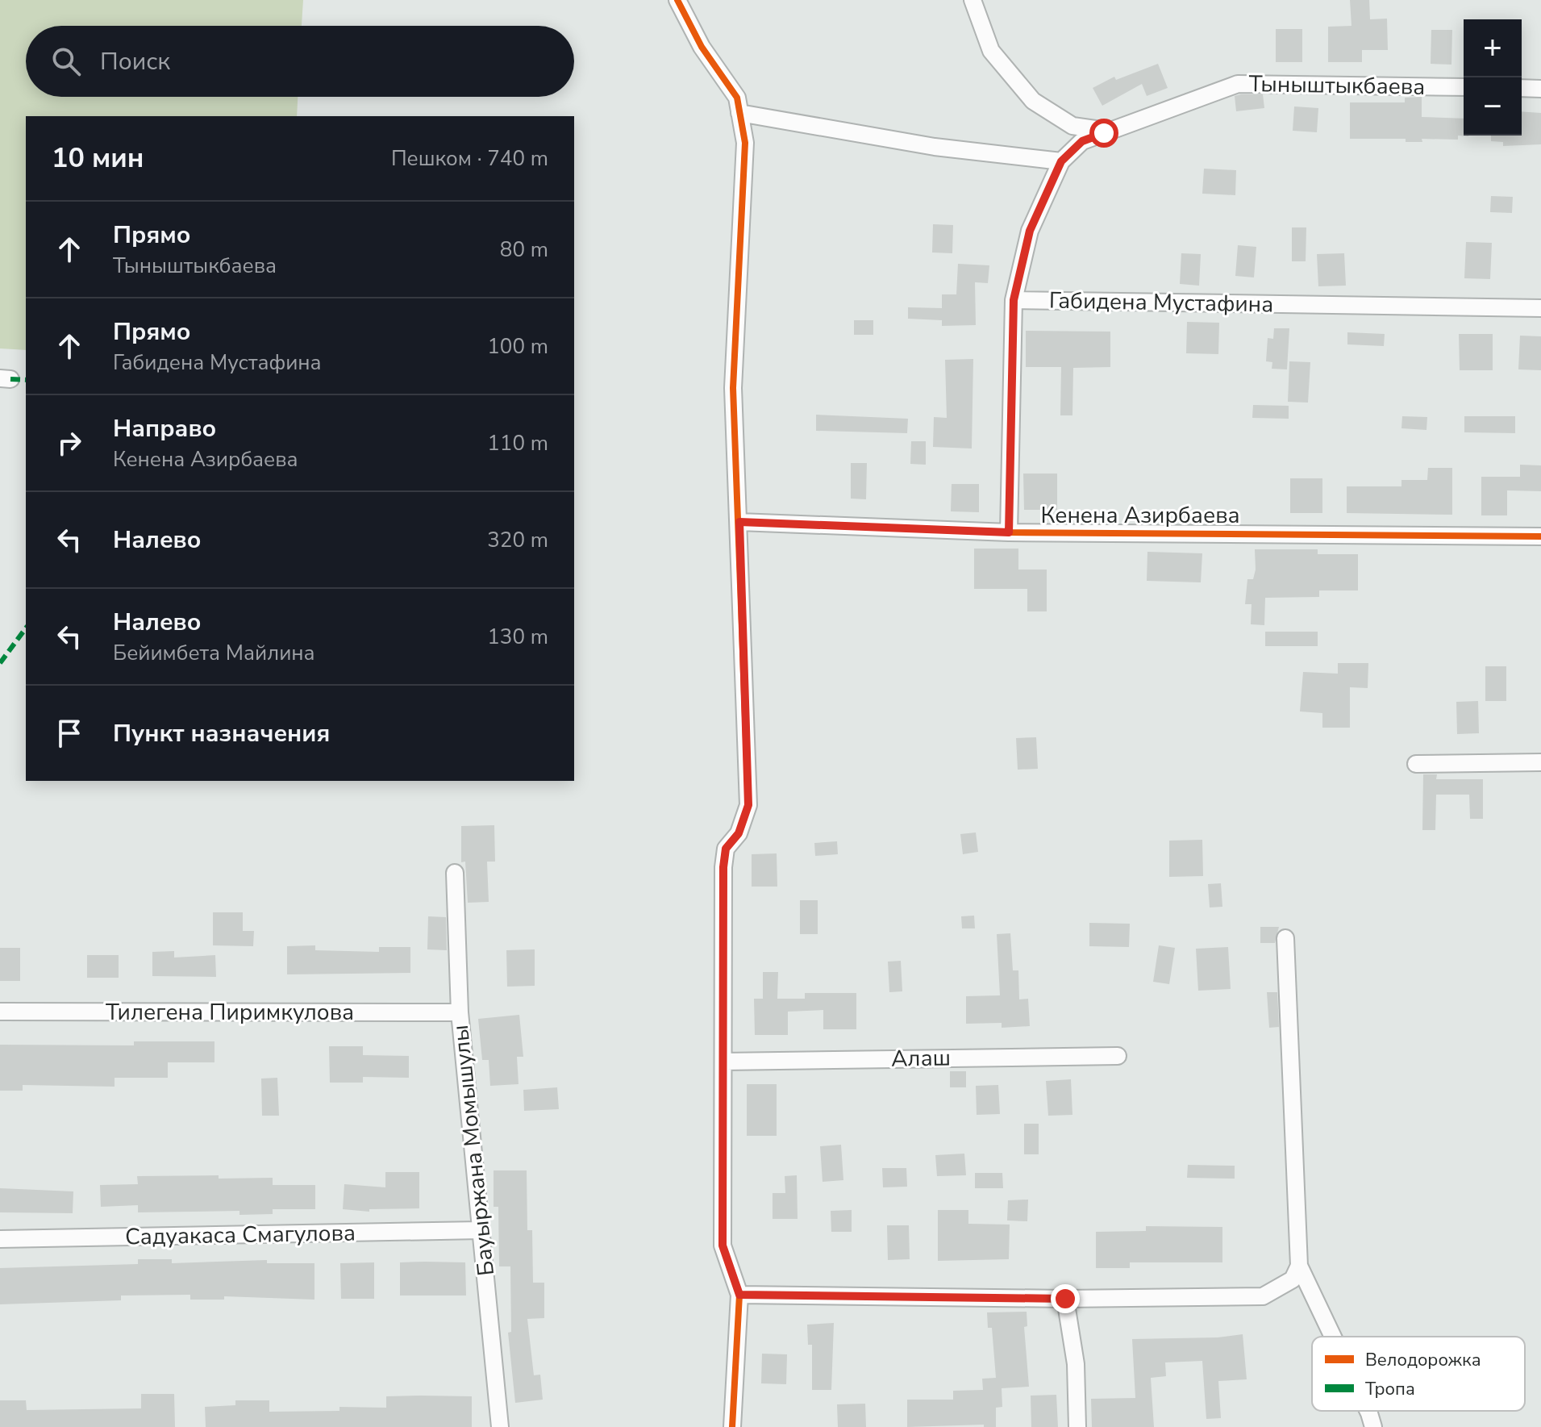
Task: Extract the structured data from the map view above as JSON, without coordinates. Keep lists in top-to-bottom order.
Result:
{
  "streets": {
    "street": [
      "Тыныштыкбаева",
      "Габидена Мустафина",
      "Кенена Азирбаева",
      "Тилегена Пиримкулова",
      "Алаш",
      "Бауыржана Момышулы",
      "Садуакаса Смагулова"
    ]
  },
  "crossings": [
    ["Тыныштыкбаева", "Габидена Мустафина"],
    ["Тилегена Пиримкулова", "Бауыржана Момышулы"],
    ["Бауыржана Момышулы", "Садуакаса Смагулова"]
  ],
  "legend": ["Велодорожка", "Тропа"],
  "page": {
    "map_buttons": ["+", "−"],
    "search": "Поиск",
    "heading": ["10 мин", "Пешком · 740 m"],
    "list": [
      ["Прямо", "Тыныштыкбаева", "80 m"],
      ["Прямо", "Габидена Мустафина", "100 m"],
      ["Направо", "Кенена Азирбаева", "110 m"],
      ["Налево", "320 m"],
      ["Налево", "Бейимбета Майлина", "130 m"],
      "Пункт назначения"
    ]
  }
}
